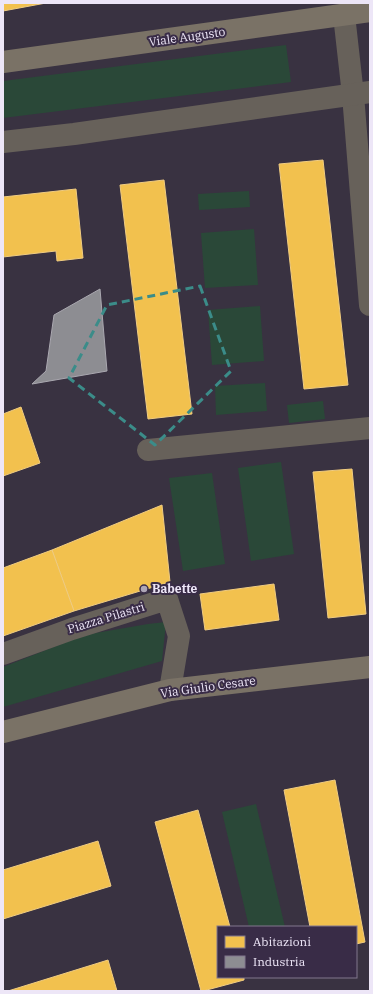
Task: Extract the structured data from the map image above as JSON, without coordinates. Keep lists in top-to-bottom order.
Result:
{
  "streets": {
    "main road": ["Viale Augusto", "Via Giulio Cesare"],
    "street": ["Piazza Pilastri"]
  },
  "crossings": [
    ["Piazza Pilastri", "Via Giulio Cesare"]
  ],
  "places": ["Babette"],
  "legend": ["Abitazioni", "Industria"]
}
